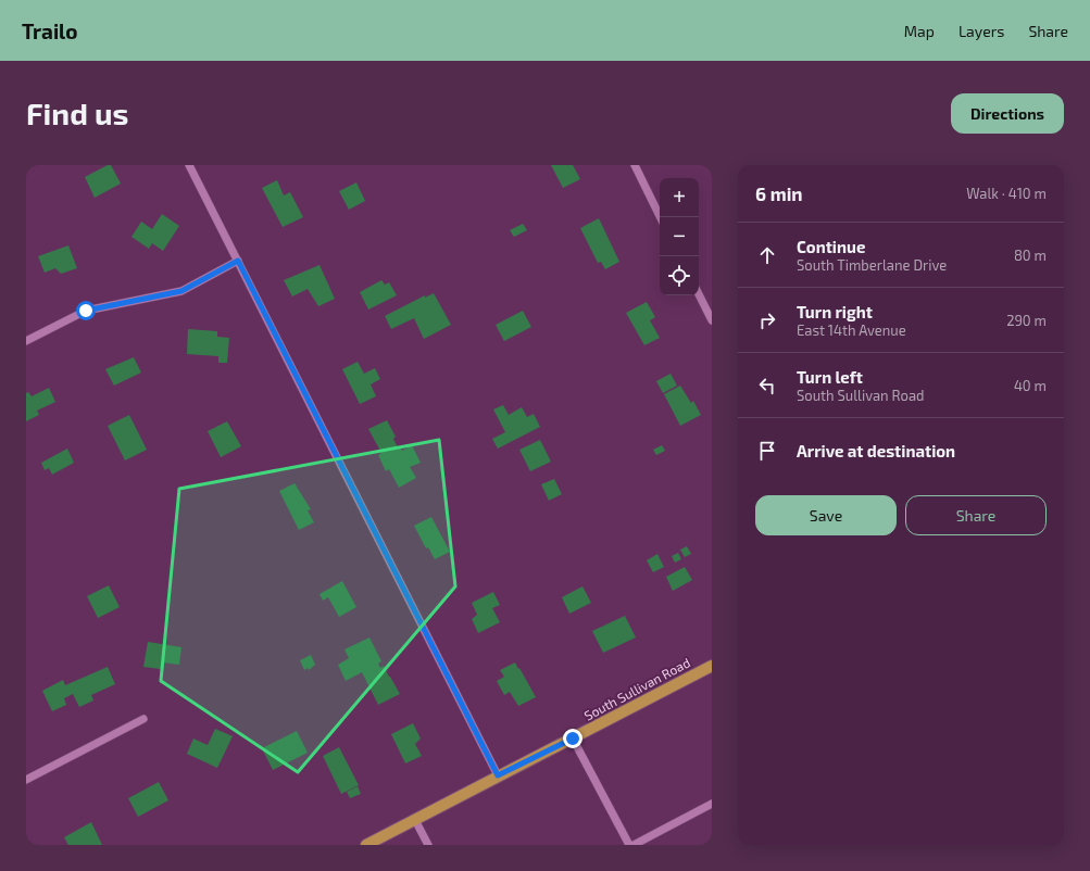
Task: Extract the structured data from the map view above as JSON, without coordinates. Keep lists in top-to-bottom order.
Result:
{
  "streets": {
    "main road": ["South Sullivan Road"]
  },
  "page": {
    "header": "Trailo",
    "nav": ["Map", "Layers", "Share"],
    "buttons": [
      "Directions",
      ["Save", "Share"]
    ],
    "title": "Find us",
    "heading": ["6 min", "Walk · 410 m"],
    "map_buttons": ["+", "−"],
    "list": [
      ["Continue", "South Timberlane Drive", "80 m"],
      ["Turn right", "East 14th Avenue", "290 m"],
      ["Turn left", "South Sullivan Road", "40 m"],
      "Arrive at destination"
    ]
  }
}
